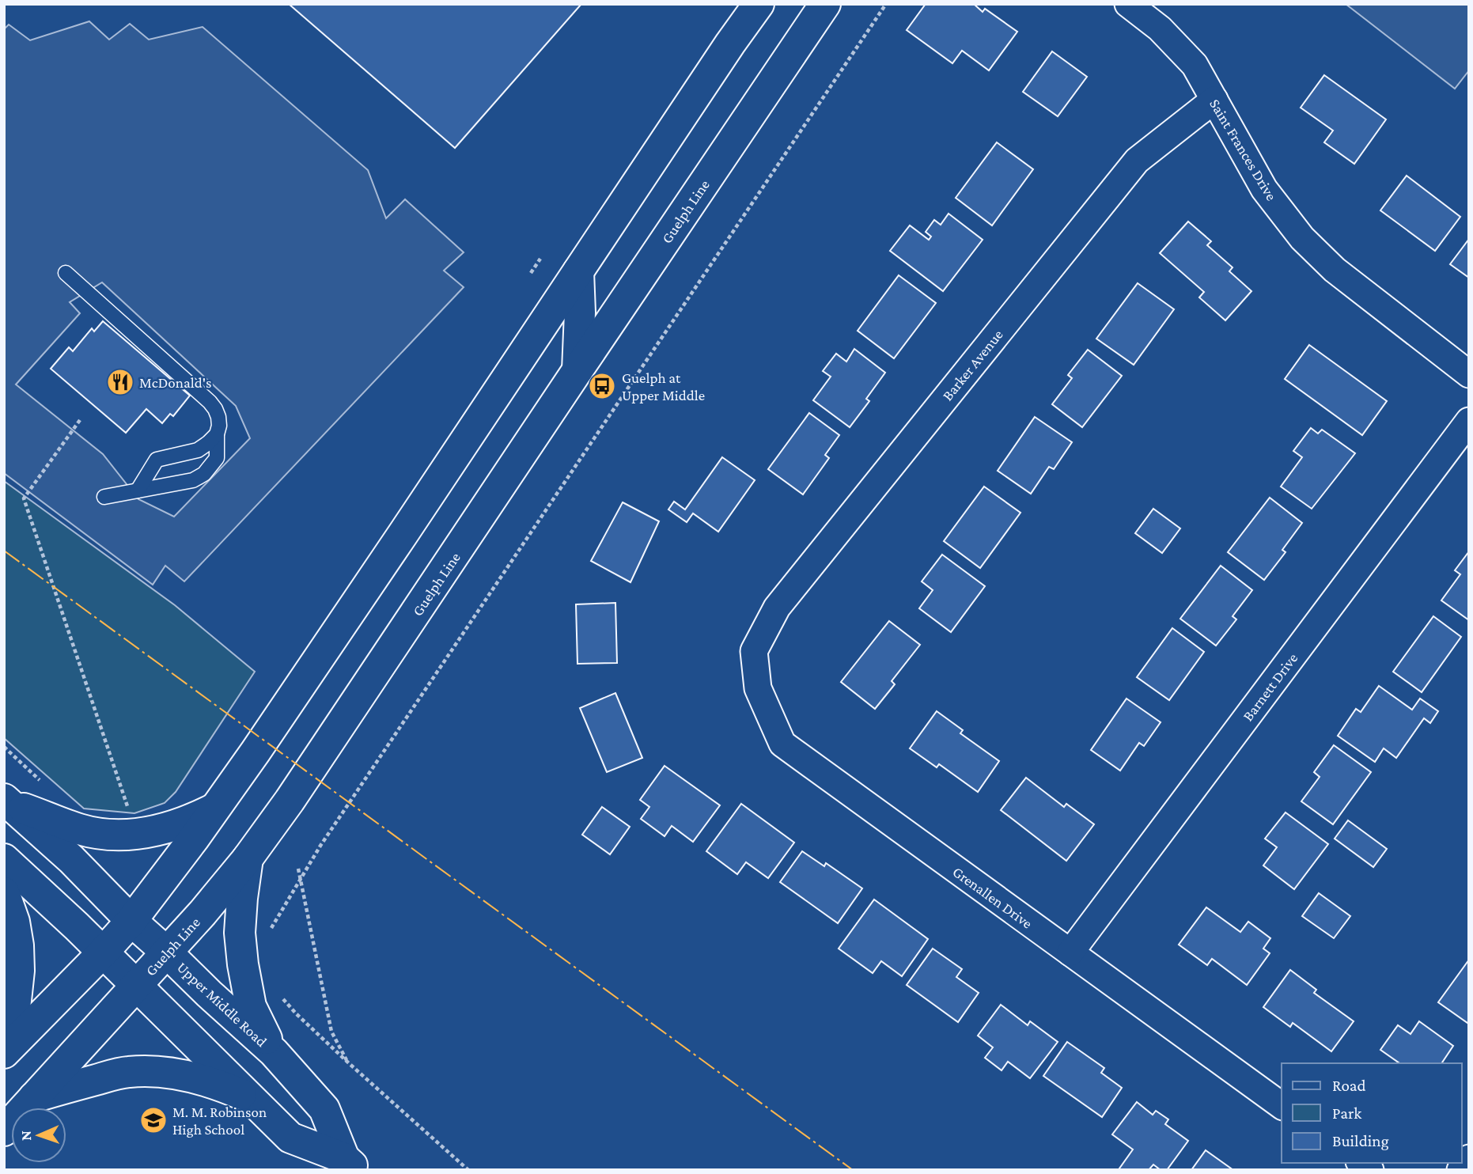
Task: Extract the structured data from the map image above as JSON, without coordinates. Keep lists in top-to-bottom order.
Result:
{
  "streets": {
    "main road": ["Guelph Line", "Upper Middle Road"],
    "street": [
      "Saint Frances Drive",
      "Barker Avenue",
      "Barnett Drive",
      "Grenallen Drive"
    ]
  },
  "crossings": [
    ["Saint Frances Drive", "Barker Avenue"],
    ["Guelph Line", "Upper Middle Road"],
    ["Barker Avenue", "Grenallen Drive"],
    ["Barnett Drive", "Grenallen Drive"]
  ],
  "places": {
    "restaurant": ["McDonald's"],
    "bus stop": ["Guelph at Upper Middle"],
    "school or university": ["M. M. Robinson High School"]
  },
  "legend": ["Road", "Park", "Building"],
  "north": "left"
}
